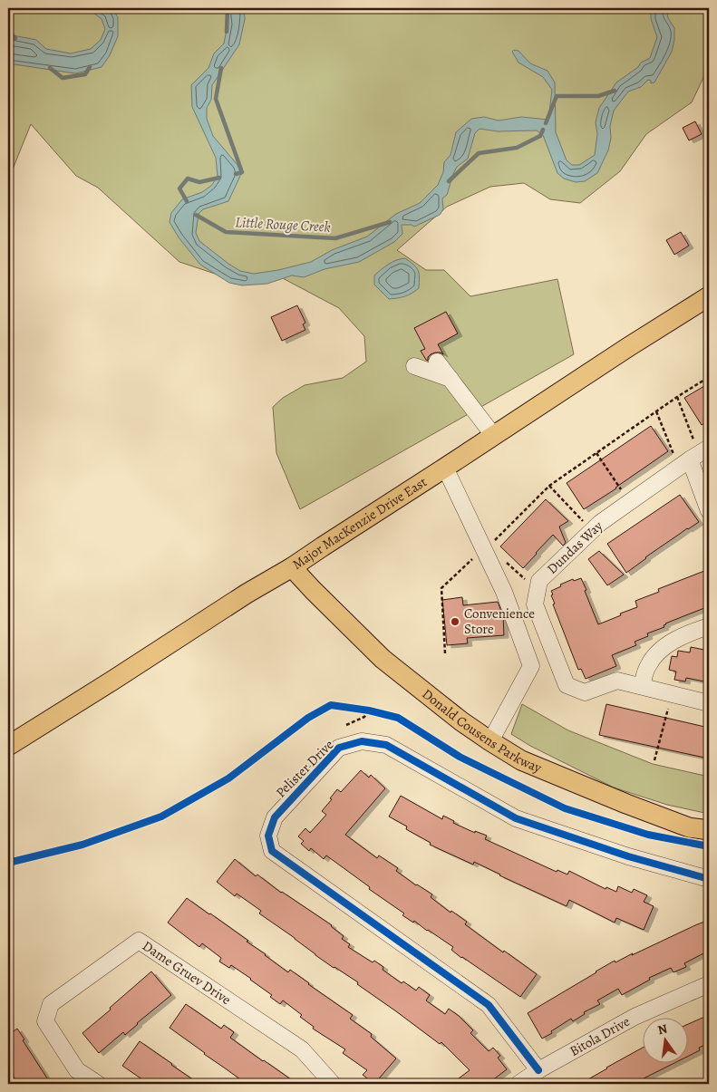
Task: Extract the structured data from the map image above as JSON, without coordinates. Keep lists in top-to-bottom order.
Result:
{
  "streets": {
    "main road": ["Major MacKenzie Drive East", "Donald Cousens Parkway"],
    "street": [
      "Dundas Way",
      "Pelister Drive",
      "Dame Gruev Drive",
      "Bitola Drive"
    ]
  },
  "crossings": [
    ["Major MacKenzie Drive East", "Donald Cousens Parkway"],
    ["Pelister Drive", "Bitola Drive"]
  ],
  "water": ["Little Rouge Creek"],
  "places": ["Convenience Store"],
  "north": "top"
}
